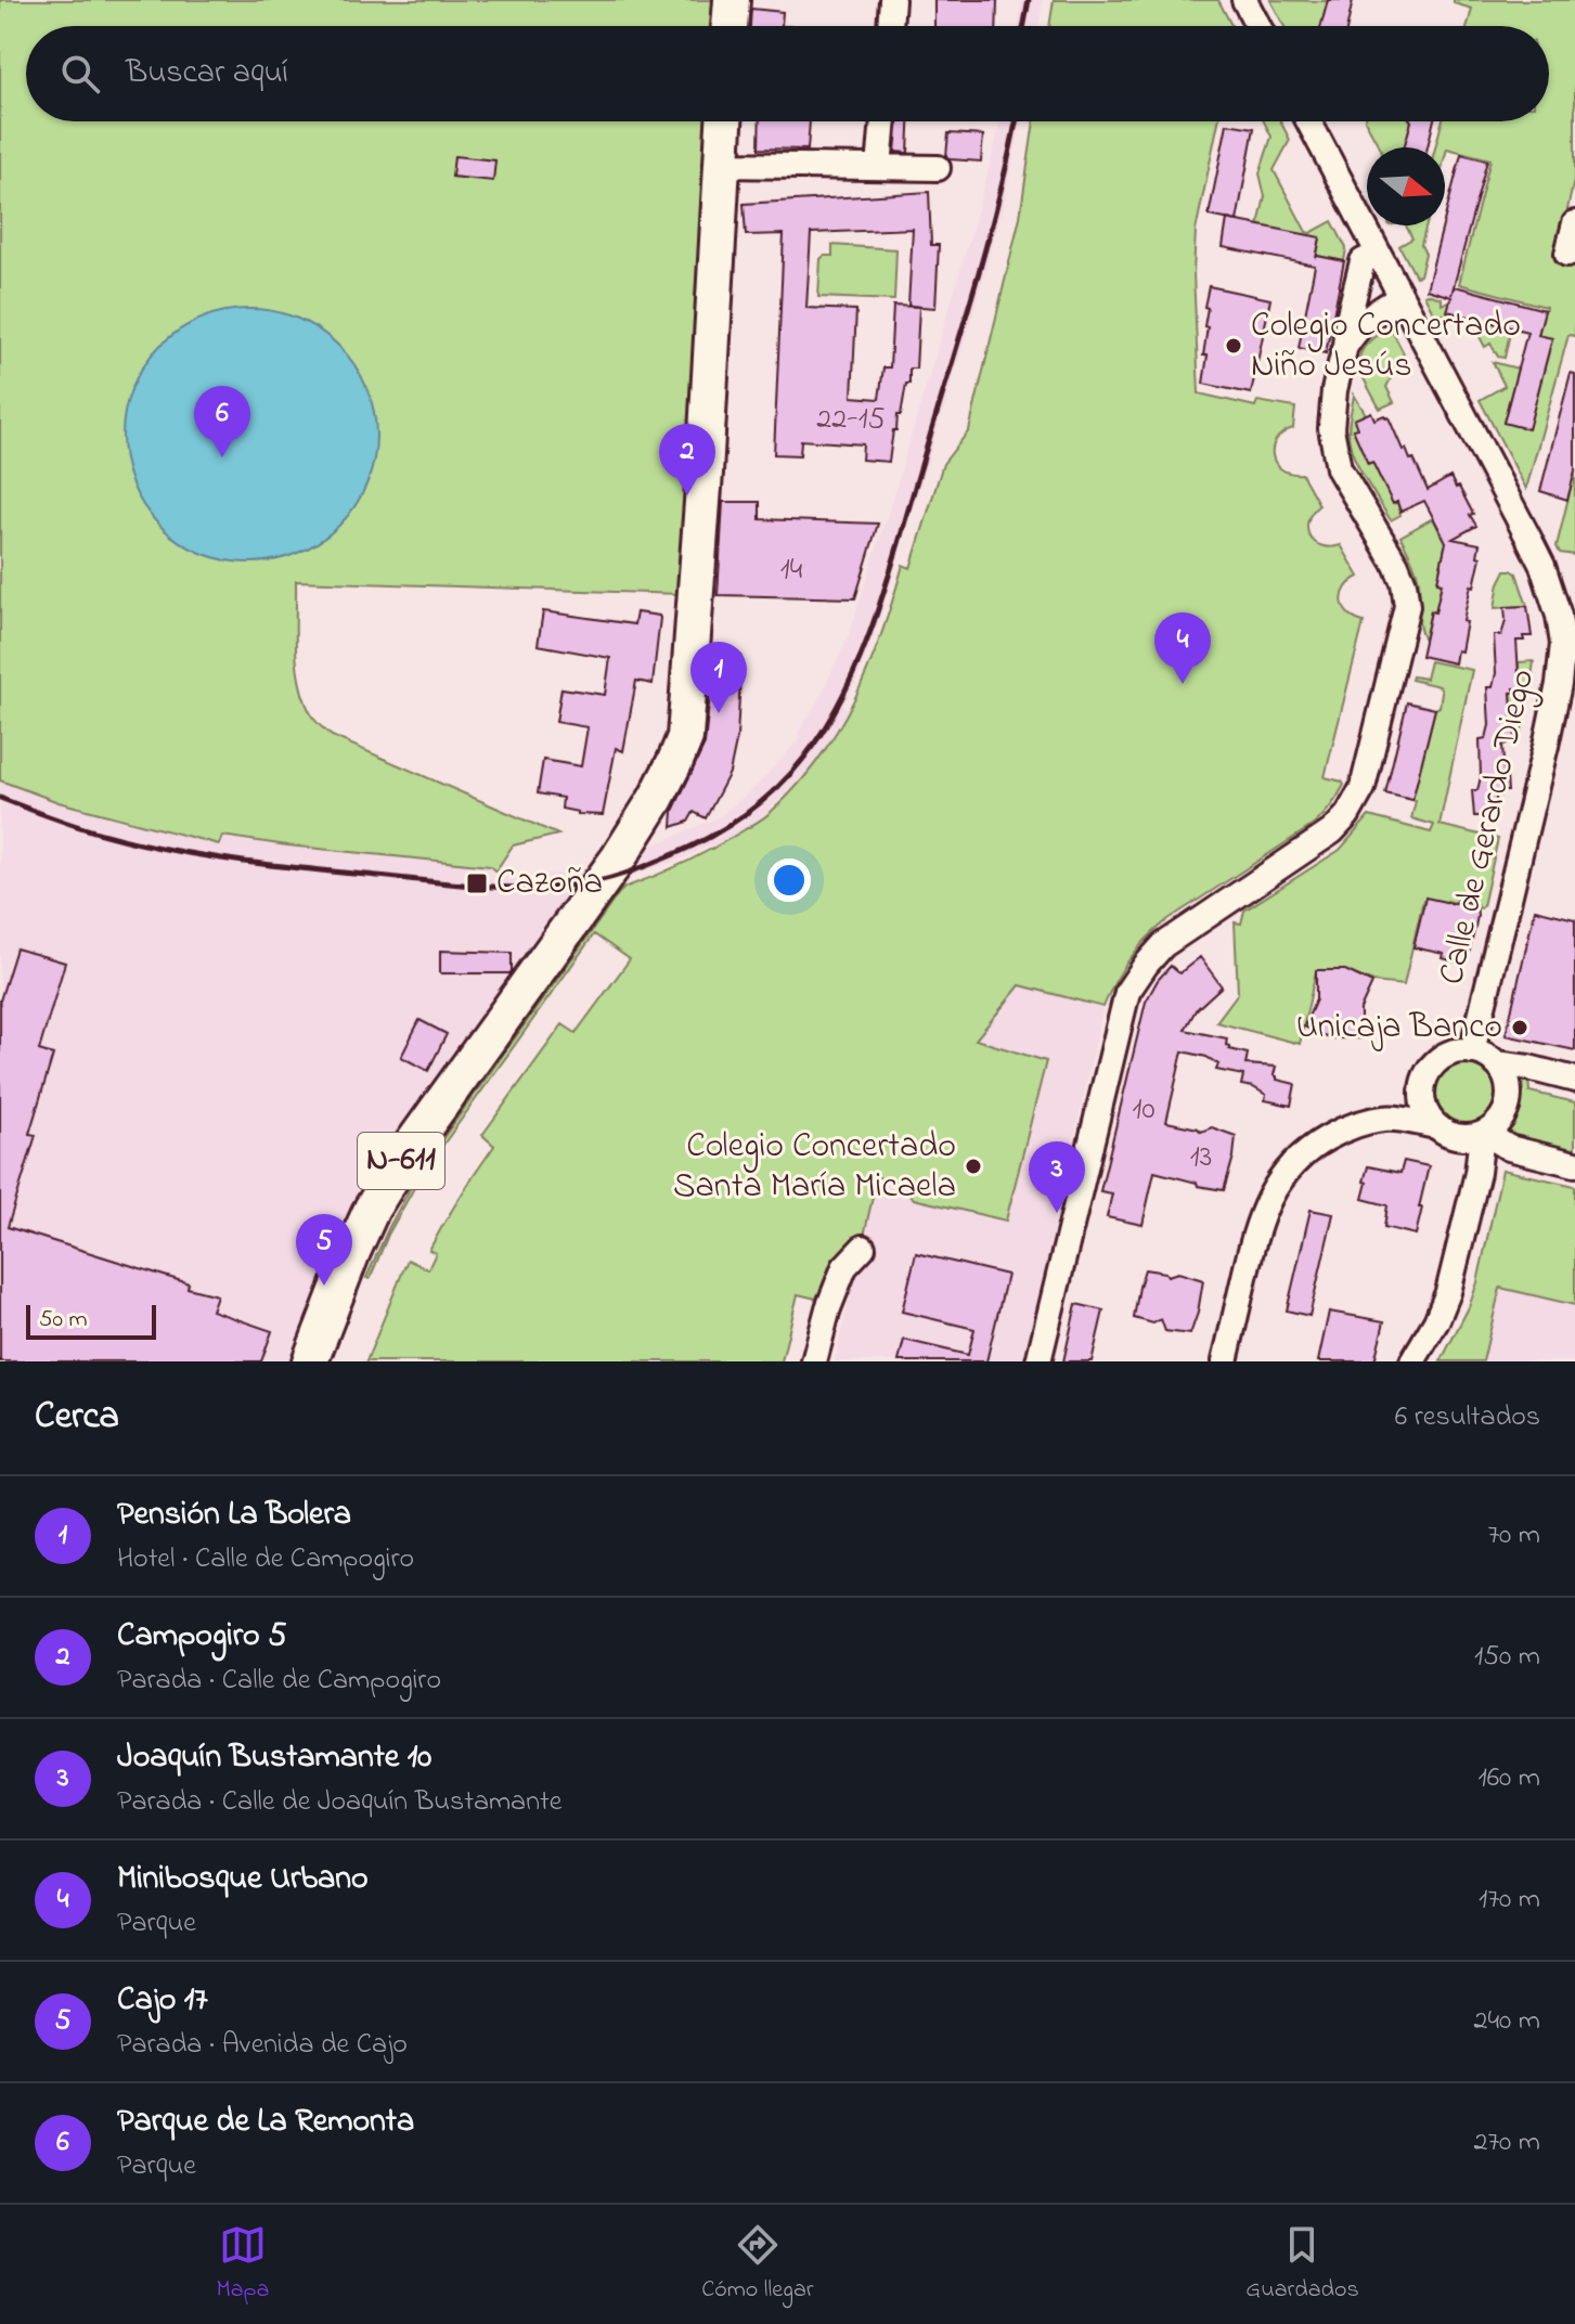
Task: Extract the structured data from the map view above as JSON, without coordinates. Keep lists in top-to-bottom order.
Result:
{
  "streets": {
    "highway": ["N-611"],
    "street": ["Calle de Gerardo Diego"]
  },
  "places": {
    "other": ["Colegio Concertado Niño Jesús", "Unicaja Banco", "Colegio Concertado Santa María Micaela"],
    "transit": ["Cazoña"]
  },
  "house_numbers": [
    "22-15",
    "14",
    "10",
    "13"
  ],
  "scale_bar": "50 m",
  "north": "right",
  "page": {
    "search": "Buscar aquí",
    "pins": [
      "6",
      "2",
      "4",
      "1",
      "3",
      "5"
    ],
    "scale": "50 m",
    "heading": ["Cerca", "6 resultados"],
    "list": [
      {
        "mark": "1",
        "name": "Pensión La Bolera",
        "note": "Hotel · Calle de Campogiro",
        "value": "70 m"
      },
      {
        "mark": "2",
        "name": "Campogiro 5",
        "note": "Parada · Calle de Campogiro",
        "value": "150 m"
      },
      {
        "mark": "3",
        "name": "Joaquín Bustamante 10",
        "note": "Parada · Calle de Joaquín Bustamante",
        "value": "160 m"
      },
      {
        "mark": "4",
        "name": "Minibosque Urbano",
        "note": "Parque",
        "value": "170 m"
      },
      {
        "mark": "5",
        "name": "Cajo 17",
        "note": "Parada · Avenida de Cajo",
        "value": "240 m"
      },
      {
        "mark": "6",
        "name": "Parque de La Remonta",
        "note": "Parque",
        "value": "270 m"
      }
    ],
    "nav": ["Mapa", "Cómo llegar", "Guardados"]
  }
}
